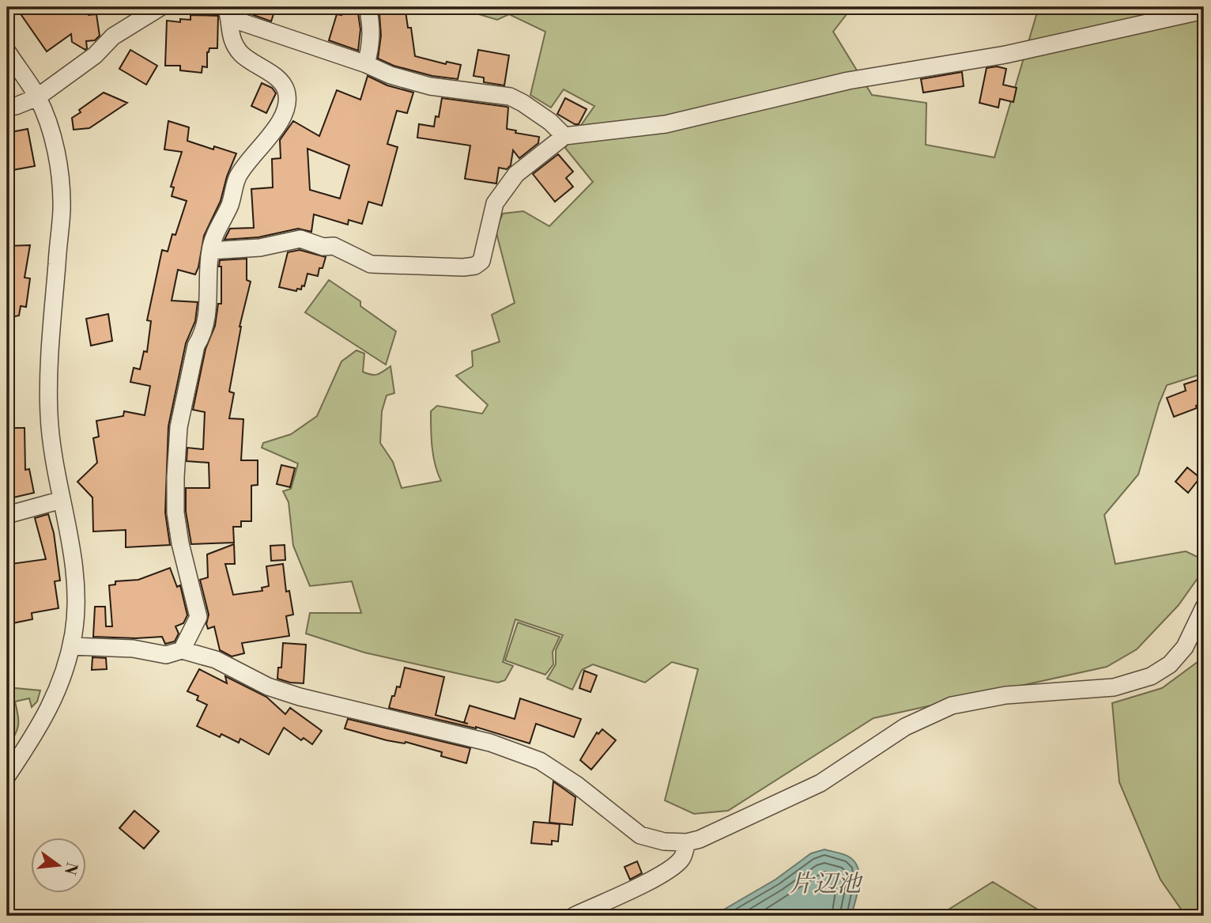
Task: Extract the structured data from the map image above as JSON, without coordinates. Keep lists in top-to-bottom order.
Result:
{
  "water": ["片辺池"],
  "north": "right"
}
